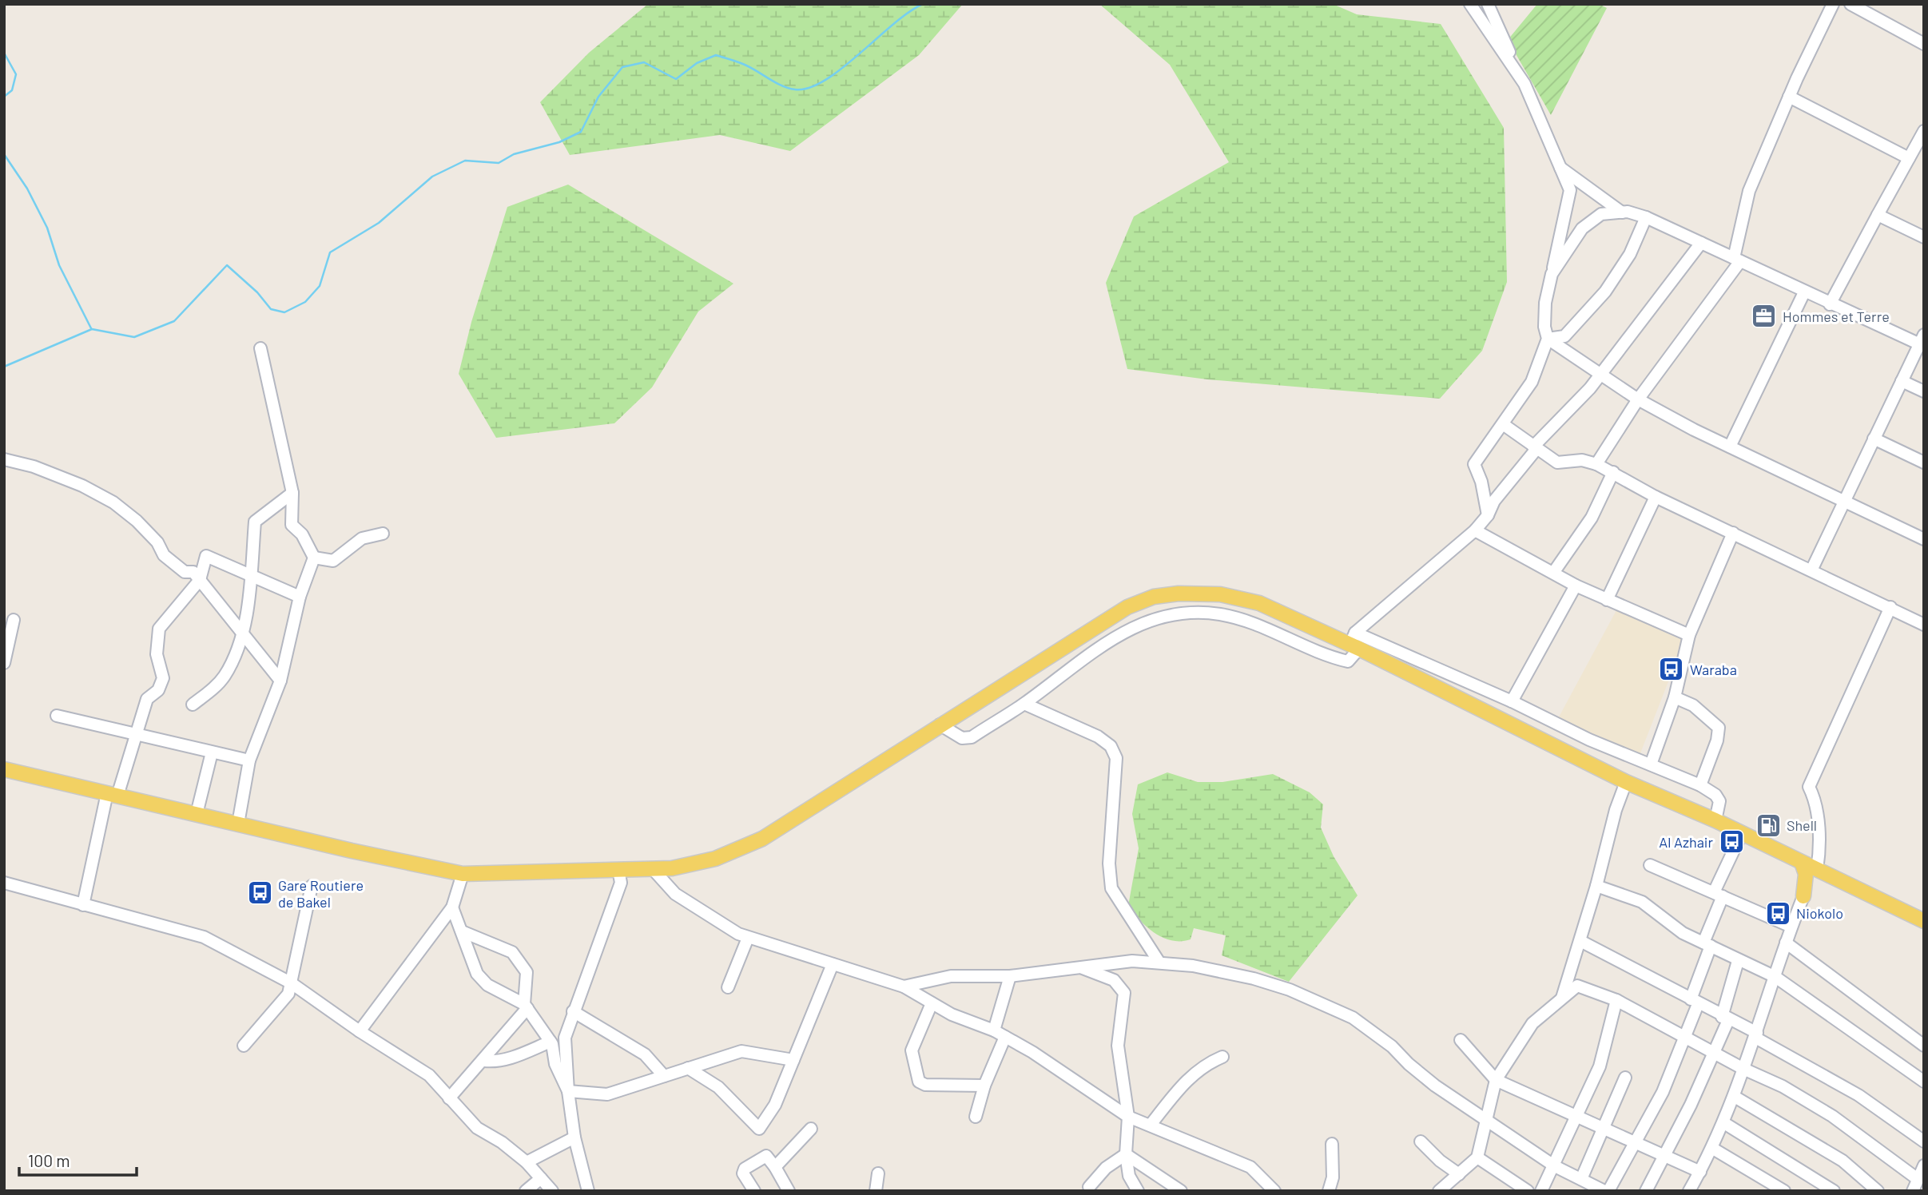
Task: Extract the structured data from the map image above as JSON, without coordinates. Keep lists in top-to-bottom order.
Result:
{
  "places": {
    "office": ["Hommes et Terre"],
    "bus stop": [
      "Waraba",
      "Al Azhair",
      "Gare Routiere de Bakel",
      "Niokolo"
    ],
    "fuel station": ["Shell"]
  },
  "scale_bar": "100 m"
}
